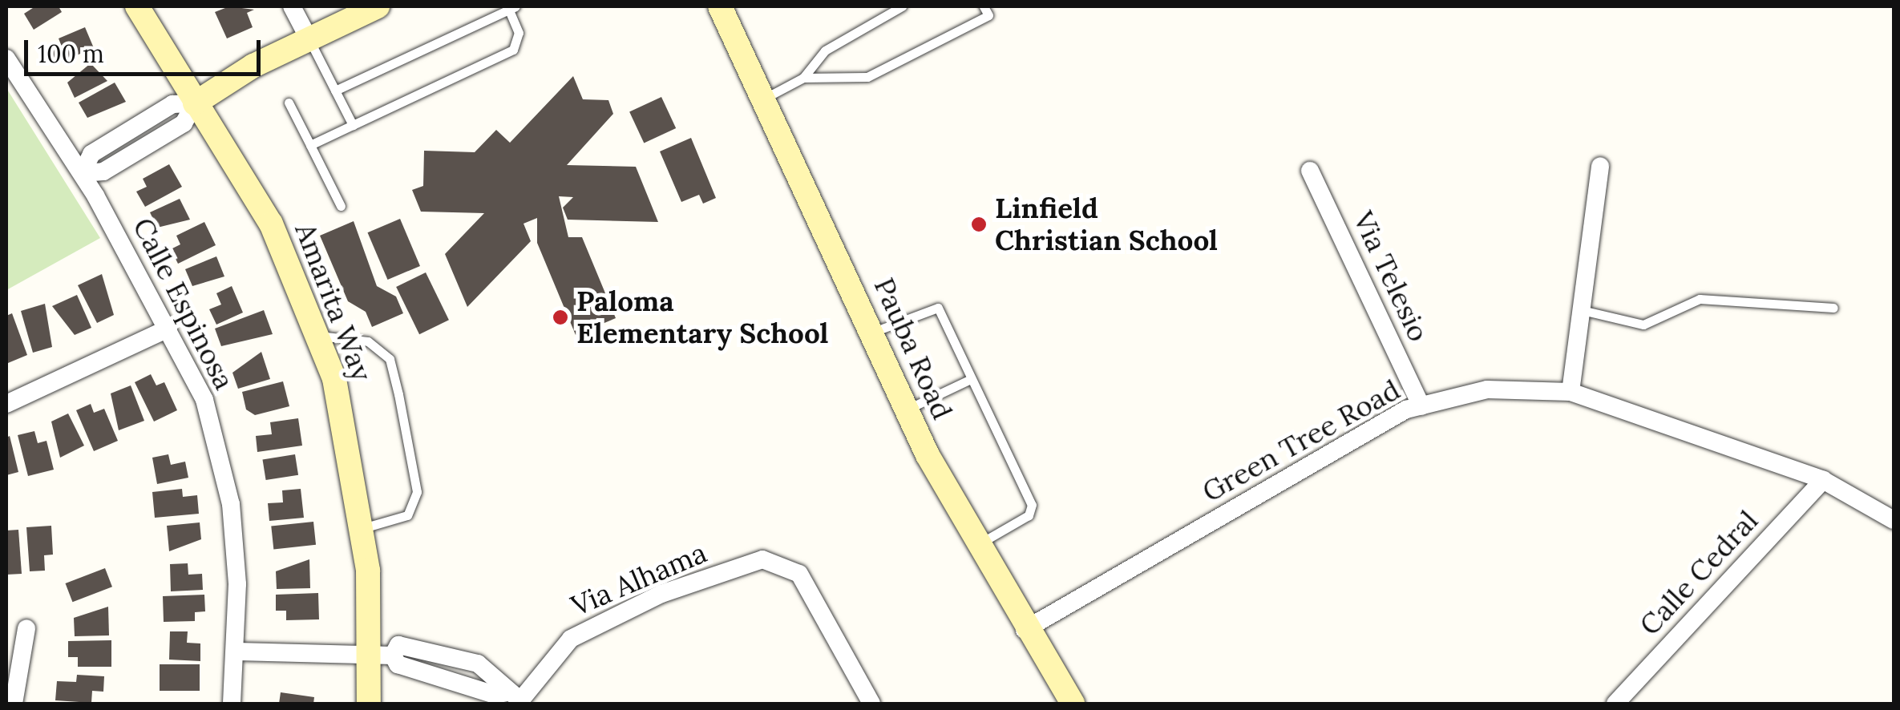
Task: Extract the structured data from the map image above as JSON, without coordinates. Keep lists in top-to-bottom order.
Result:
{
  "streets": {
    "street": [
      "Via Telesio",
      "Amarita Way",
      "Calle Espinosa",
      "Pauba Road",
      "Green Tree Road",
      "Calle Cedral",
      "Via Alhama"
    ]
  },
  "crossings": [
    ["Via Telesio", "Green Tree Road"],
    ["Pauba Road", "Green Tree Road"],
    ["Green Tree Road", "Calle Cedral"]
  ],
  "places": ["Linfield Christian School", "Paloma Elementary School"],
  "scale_bar": "100 m"
}
